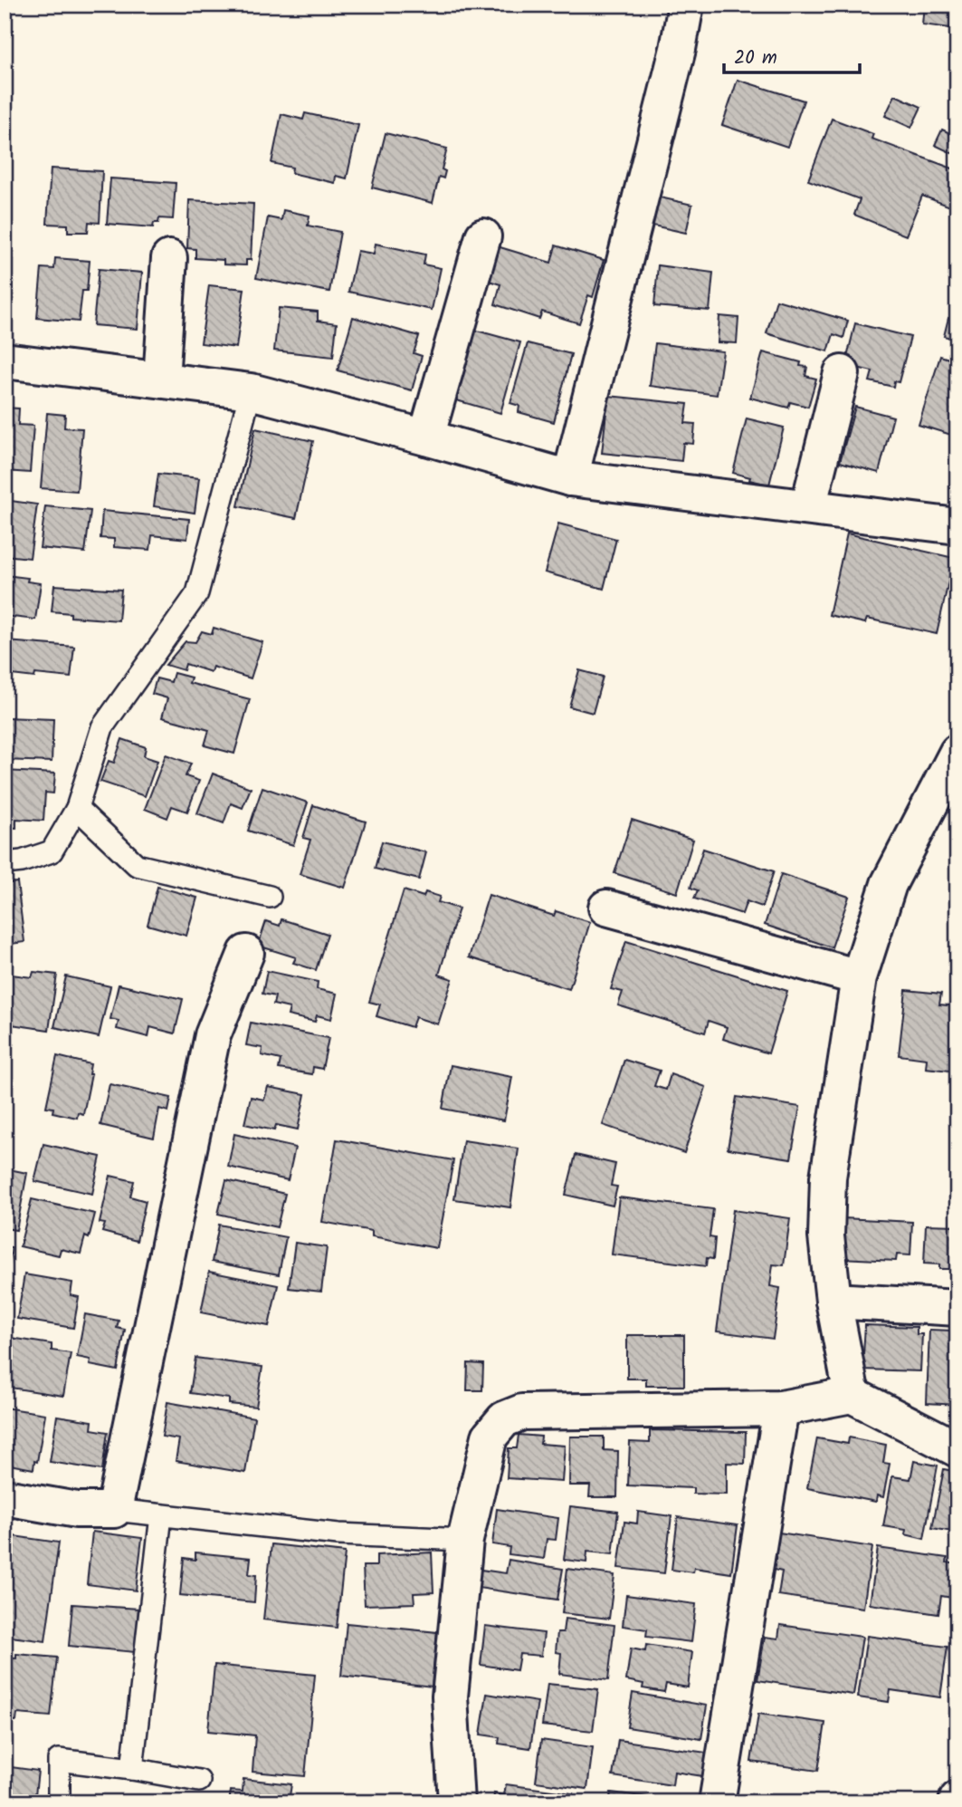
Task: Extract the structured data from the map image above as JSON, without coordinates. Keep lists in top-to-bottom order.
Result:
{
  "scale_bar": "20 m"
}
